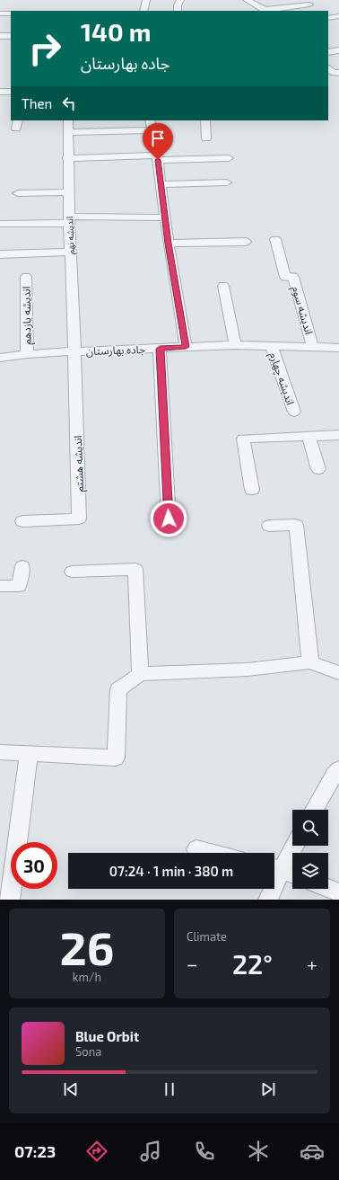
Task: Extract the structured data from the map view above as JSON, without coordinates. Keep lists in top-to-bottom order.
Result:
{
  "streets": {
    "street": [
      "اندیشه نهم",
      "اندیشه سوم",
      "اندیشه یازدهم",
      "جاده بهارستان",
      "اندیشه چهارم",
      "اندیشه هشتم"
    ]
  },
  "crossings": [
    ["اندیشه نهم", "جاده بهارستان"],
    ["اندیشه نهم", "اندیشه هشتم"],
    ["اندیشه سوم", "جاده بهارستان"],
    ["اندیشه یازدهم", "جاده بهارستان"],
    ["جاده بهارستان", "اندیشه چهارم"],
    ["جاده بهارستان", "اندیشه هشتم"]
  ],
  "page": {
    "turn": ["140 m", "جاده بهارستان"],
    "then": "Then",
    "limit": "30",
    "trip": "07:24 · 1 min · 380 m",
    "tile": [
      ["26", "km/h"],
      "Climate"
    ],
    "heat": ["−", "22°", "+"],
    "song": ["Blue Orbit", "Sona"],
    "tabs": "07:23"
  }
}
